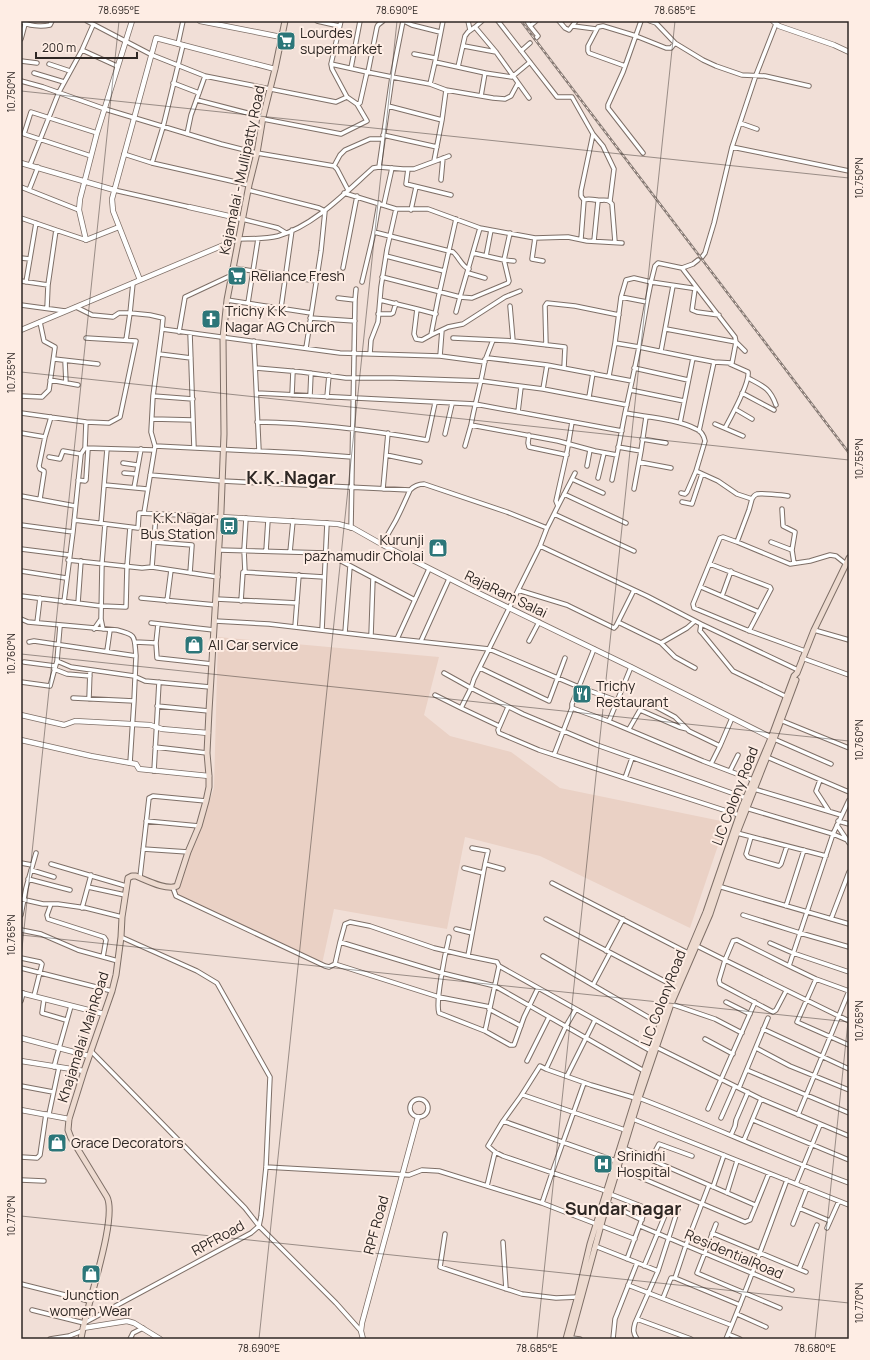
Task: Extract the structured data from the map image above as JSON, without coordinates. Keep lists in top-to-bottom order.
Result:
{
  "streets": {
    "main road": [
      "Kajamalai - Mullipatty Road",
      "LIC Colony Road",
      "LIC ColonyRoad",
      "Khajamalai MainRoad"
    ],
    "street": [
      "RajaRam Salai",
      "RPF Road",
      "RPFRoad",
      "ResidentialRoad"
    ]
  },
  "crossings": [
    ["Kajamalai - Mullipatty Road", "RajaRam Salai"],
    ["RajaRam Salai", "LIC Colony Road"],
    ["RajaRam Salai", "LIC ColonyRoad"],
    ["LIC Colony Road", "LIC ColonyRoad"],
    ["Khajamalai MainRoad", "RPFRoad"]
  ],
  "districts": ["K.K. Nagar", "Sundar nagar"],
  "places": {
    "supermarket": ["Lourdes supermarket", "Reliance Fresh"],
    "church": ["Trichy K K Nagar AG Church"],
    "bus stop": ["K.K.Nagar Bus Station"],
    "shop": [
      "Kurunji pazhamudir Cholai",
      "All Car service",
      "Grace Decorators",
      "Junction women Wear"
    ],
    "restaurant": ["Trichy Restaurant"],
    "hospital": ["Srinidhi Hospital"]
  },
  "scale_bar": "200 m",
  "coordinates": [
    "78.695°E",
    "78.690°E",
    "78.685°E",
    "10.750°N",
    "10.755°N",
    "10.760°N",
    "10.765°N",
    "10.770°N",
    "78.680°E"
  ]
}
